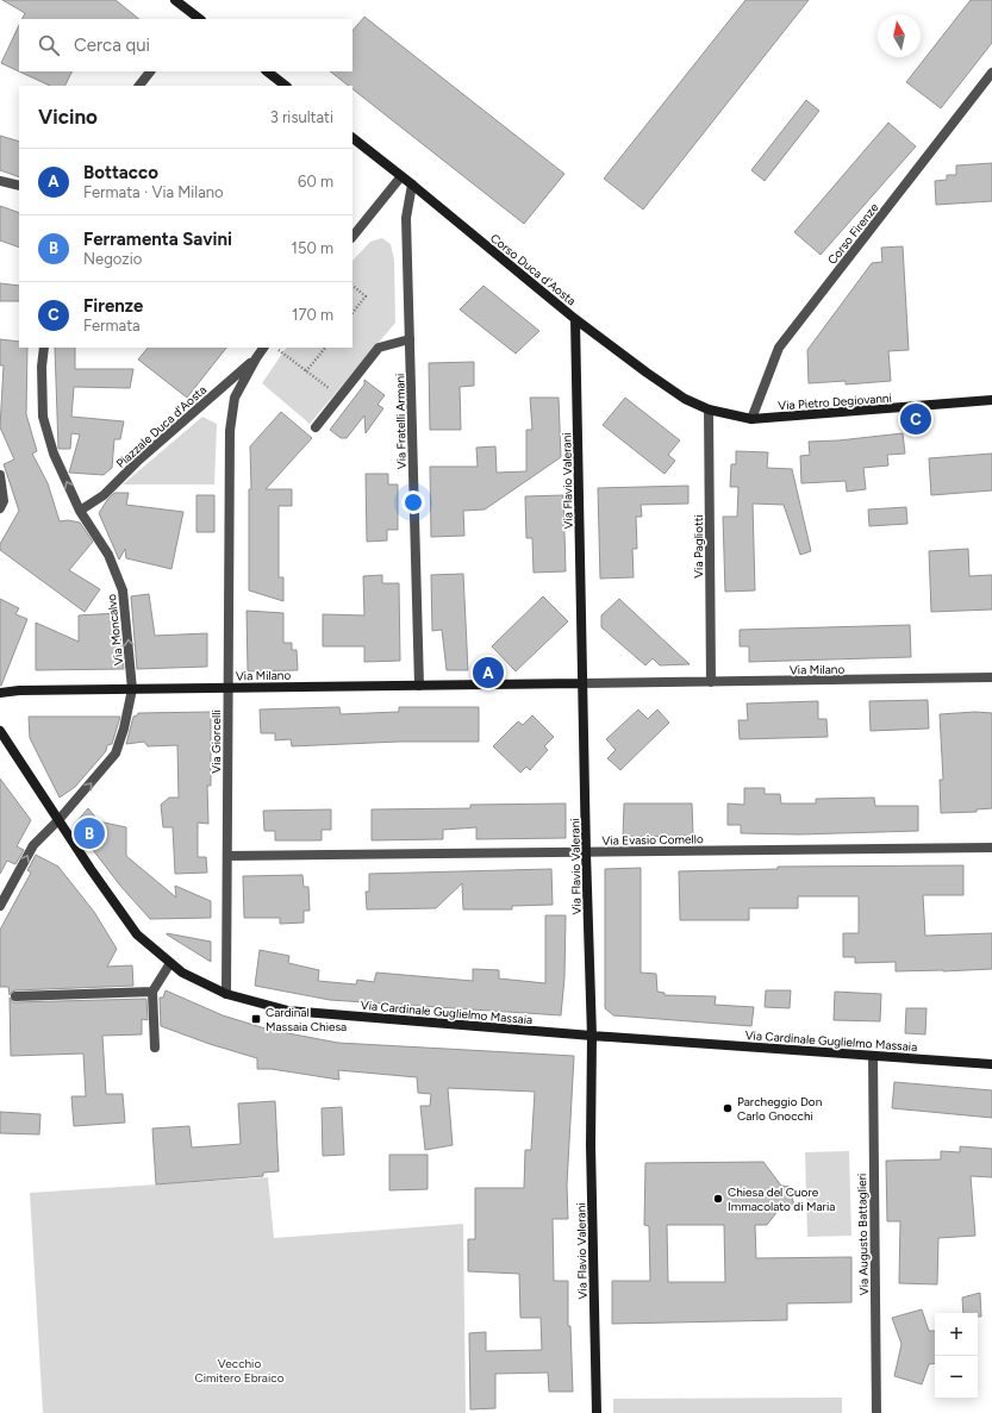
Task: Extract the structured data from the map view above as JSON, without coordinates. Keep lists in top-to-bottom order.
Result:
{
  "streets": {
    "street": [
      "Corso Firenze",
      "Corso Duca d'Aosta",
      "Via Pietro Degiovanni",
      "Via Fratelli Armani",
      "Piazzale Duca d'Aosta",
      "Via Flavio Valerani",
      "Via Pagliotti",
      "Via Moncalvo",
      "Via Milano",
      "Via Giorcelli",
      "Via Evasio Comello",
      "Via Cardinale Guglielmo Massaia",
      "Via Augusto Battaglieri"
    ]
  },
  "crossings": [
    ["Corso Firenze", "Via Pietro Degiovanni"],
    ["Corso Duca d'Aosta", "Via Pietro Degiovanni"],
    ["Corso Duca d'Aosta", "Via Fratelli Armani"],
    ["Corso Duca d'Aosta", "Via Flavio Valerani"],
    ["Corso Duca d'Aosta", "Via Pagliotti"],
    ["Via Pietro Degiovanni", "Via Pagliotti"],
    ["Via Fratelli Armani", "Via Milano"],
    ["Piazzale Duca d'Aosta", "Via Moncalvo"],
    ["Piazzale Duca d'Aosta", "Via Giorcelli"],
    ["Via Flavio Valerani", "Via Milano"],
    ["Via Flavio Valerani", "Via Evasio Comello"],
    ["Via Flavio Valerani", "Via Cardinale Guglielmo Massaia"],
    ["Via Pagliotti", "Via Milano"],
    ["Via Moncalvo", "Via Milano"],
    ["Via Moncalvo", "Via Cardinale Guglielmo Massaia"],
    ["Via Milano", "Via Giorcelli"],
    ["Via Giorcelli", "Via Evasio Comello"],
    ["Via Giorcelli", "Via Cardinale Guglielmo Massaia"],
    ["Via Cardinale Guglielmo Massaia", "Via Augusto Battaglieri"]
  ],
  "one_way": ["Via Moncalvo"],
  "parks": ["Vecchio Cimitero Ebraico"],
  "places": {
    "transit": ["Cardinal Massaia Chiesa"],
    "other": ["Parcheggio Don Carlo Gnocchi", "Chiesa del Cuore Immacolato di Maria"]
  },
  "north": "top",
  "page": {
    "search": "Cerca qui",
    "heading": ["Vicino", "3 risultati"],
    "list": [
      {
        "mark": "A",
        "name": "Bottacco",
        "note": "Fermata · Via Milano",
        "value": "60 m"
      },
      {
        "mark": "B",
        "name": "Ferramenta Savini",
        "note": "Negozio",
        "value": "150 m"
      },
      {
        "mark": "C",
        "name": "Firenze",
        "note": "Fermata",
        "value": "170 m"
      }
    ],
    "pins": ["C", "A", "B"],
    "map_buttons": ["+", "−"]
  }
}
